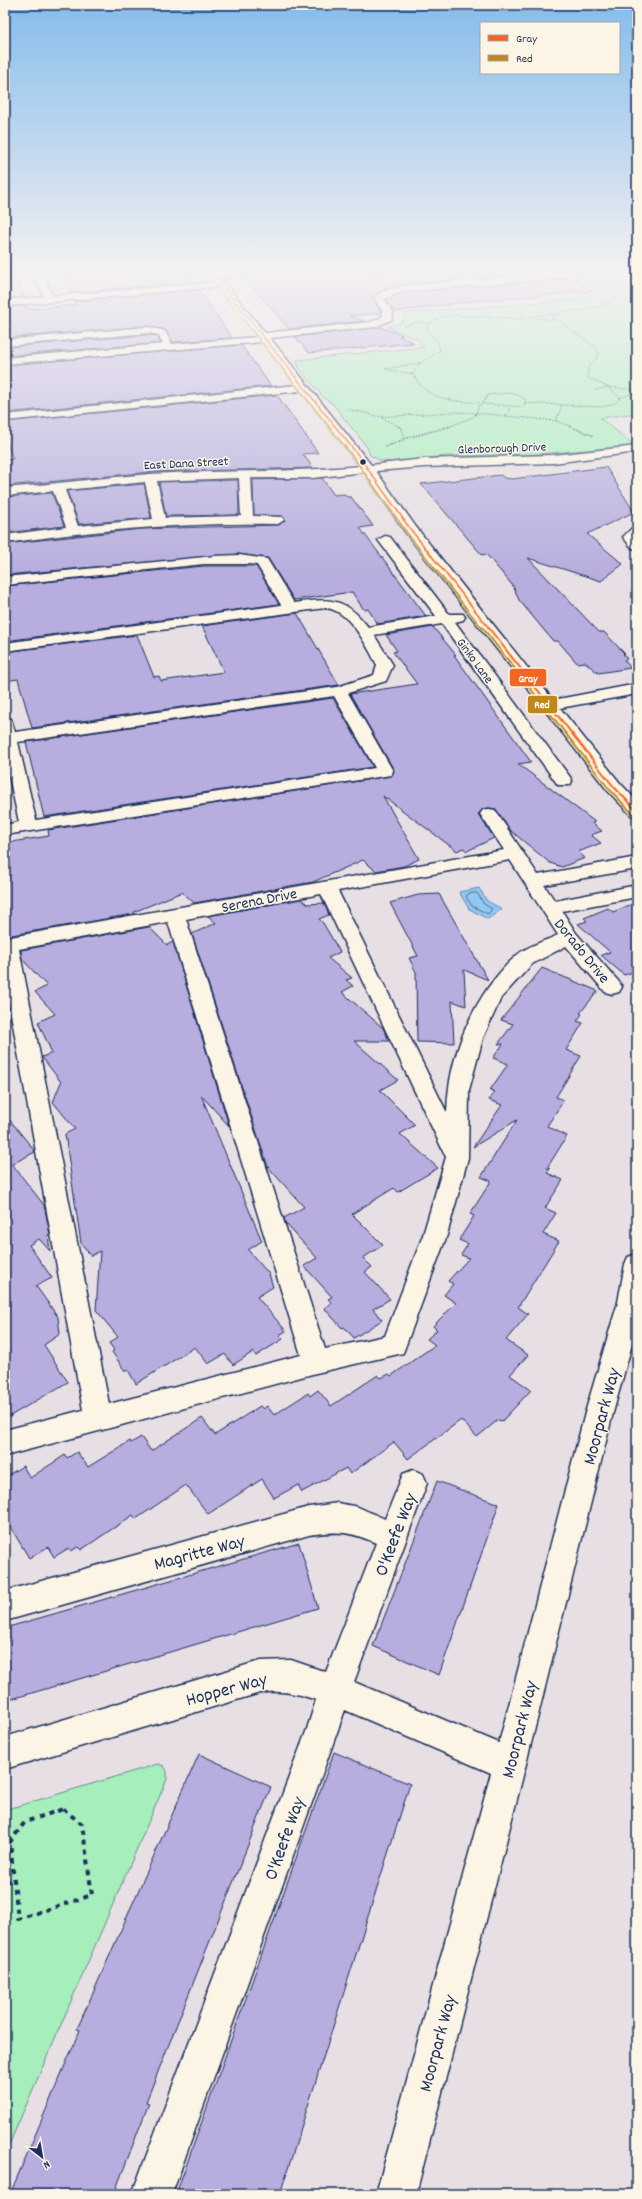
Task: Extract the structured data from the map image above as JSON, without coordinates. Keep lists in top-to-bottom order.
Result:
{
  "streets": {
    "street": [
      "Glenborough Drive",
      "East Dana Street",
      "Ginko Lane",
      "Serena Drive",
      "Dorado Drive",
      "Moorpark Way",
      "O'Keefe Way",
      "Magritte Way",
      "Hopper Way"
    ]
  },
  "crossings": [
    ["Glenborough Drive", "East Dana Street"],
    ["Moorpark Way", "Hopper Way"],
    ["O'Keefe Way", "Magritte Way"],
    ["O'Keefe Way", "Hopper Way"]
  ],
  "lines": ["transit line Gray", "transit line Red"],
  "legend": ["Gray", "Red"],
  "north": "bottom right"
}
